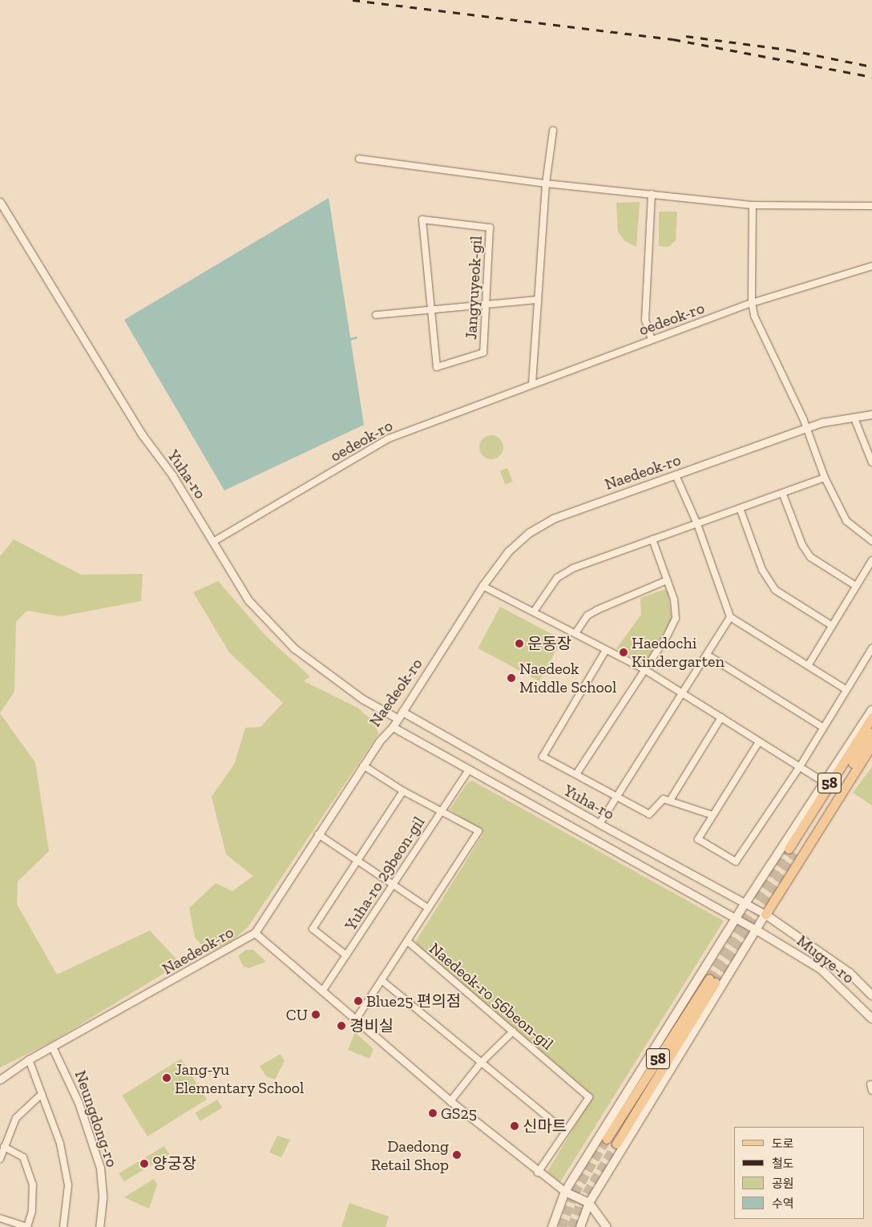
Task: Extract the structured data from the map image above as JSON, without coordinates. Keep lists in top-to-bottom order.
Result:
{
  "streets": {
    "main road": ["58", "Mugye-ro"],
    "street": [
      "Jangyuyeok-gil",
      "oedeok-ro",
      "Naedeok-ro",
      "Yuha-ro",
      "Yuha-ro 29beon-gil",
      "Naedeok-ro 56beon-gil",
      "Neungdong-ro"
    ]
  },
  "crossings": [
    ["oedeok-ro", "Yuha-ro"],
    ["Naedeok-ro", "Yuha-ro"],
    ["Naedeok-ro", "Neungdong-ro"],
    ["Yuha-ro", "Yuha-ro 29beon-gil"],
    ["Yuha-ro", "Mugye-ro"],
    ["Yuha-ro 29beon-gil", "Naedeok-ro 56beon-gil"]
  ],
  "places": [
    "운동장",
    "Haedochi Kindergarten",
    "Naedeok Middle School",
    "Blue25 편의점",
    "CU",
    "경비실",
    "Jang-yu Elementary School",
    "GS25",
    "신마트",
    "Daedong Retail Shop",
    "양궁장"
  ],
  "legend": [
    "도로",
    "철도",
    "공원",
    "수역"
  ]
}
